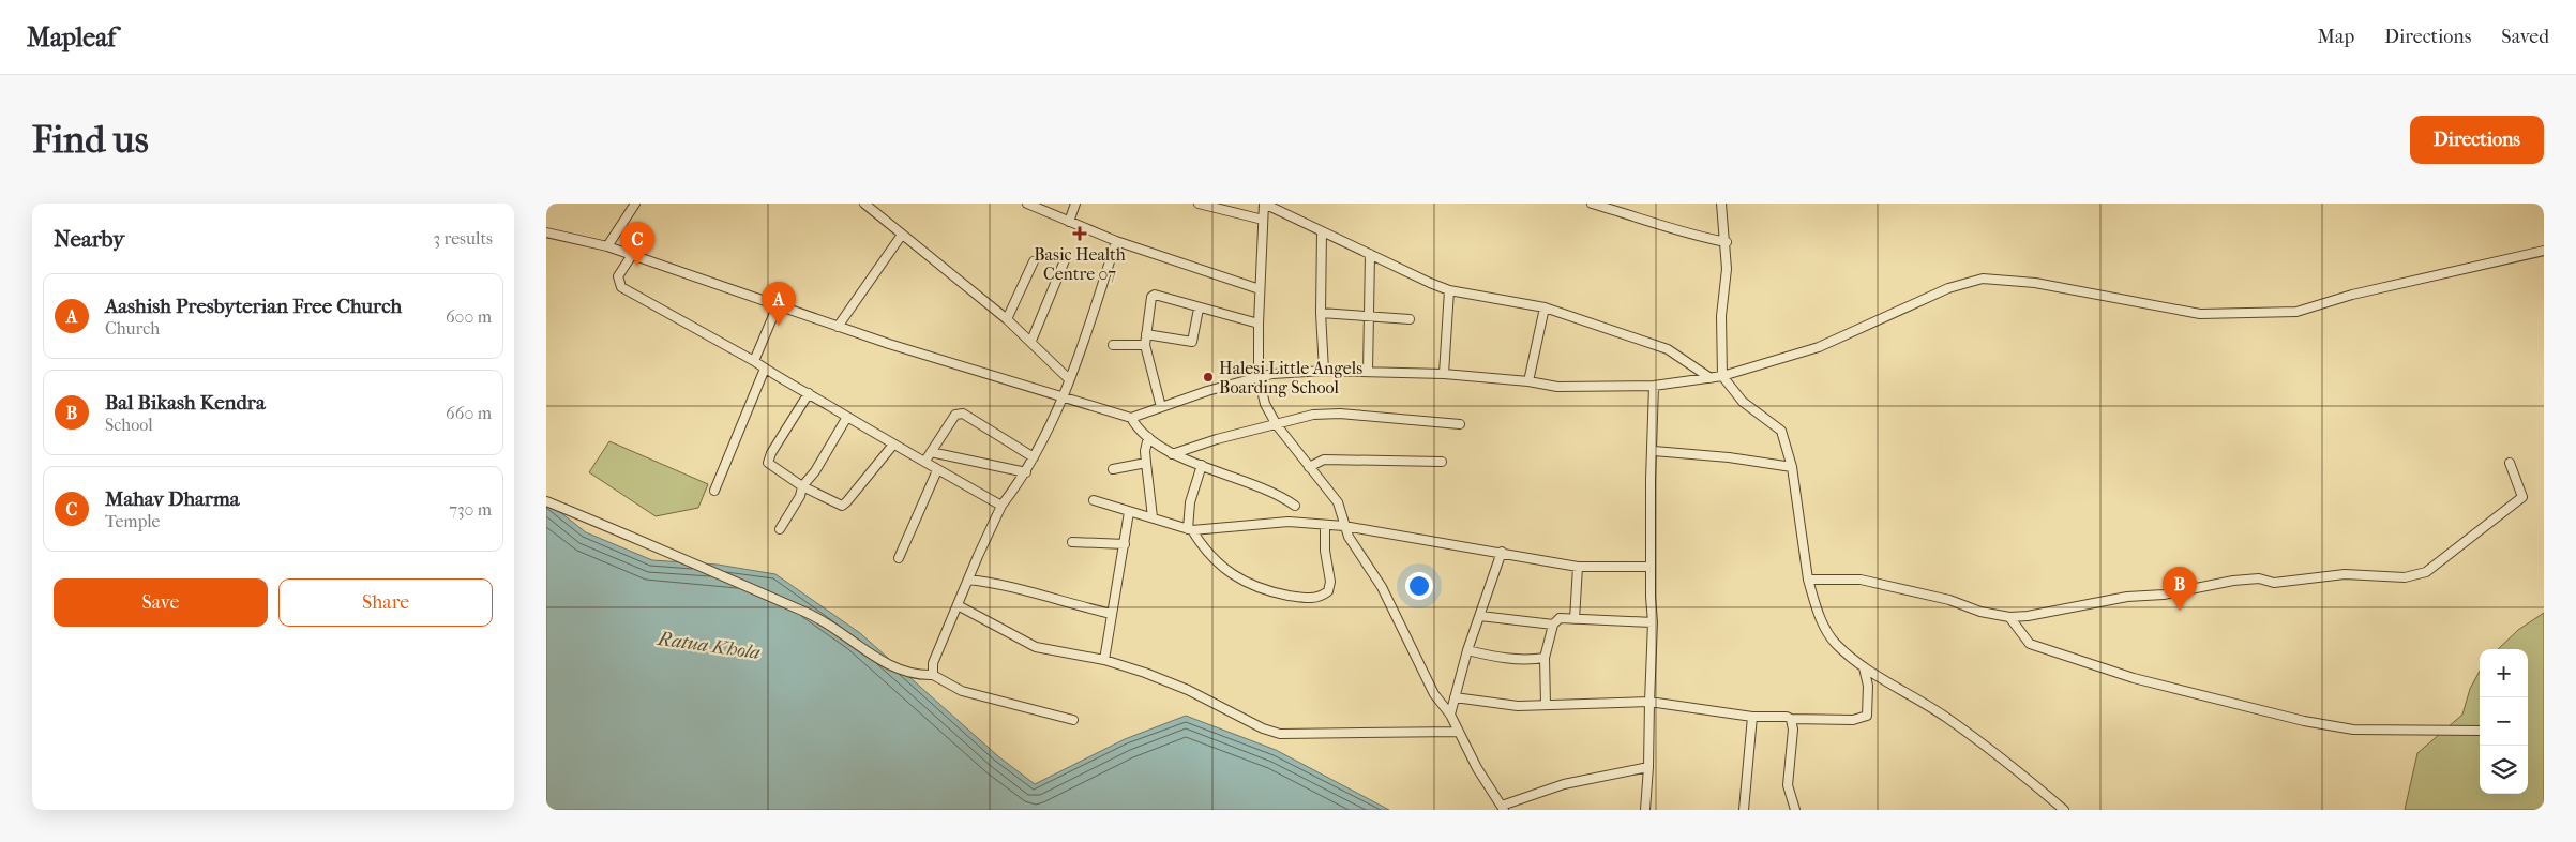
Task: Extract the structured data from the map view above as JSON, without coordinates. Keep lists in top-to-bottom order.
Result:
{
  "water": ["Ratua Khola"],
  "places": {
    "health": ["Basic Health Centre 07"],
    "other": ["Halesi Little Angels Boarding School"]
  },
  "page": {
    "header": "Mapleaf",
    "nav": ["Map", "Directions", "Saved"],
    "buttons": [
      "Directions",
      ["Save", "Share"]
    ],
    "title": "Find us",
    "heading": ["Nearby", "3 results"],
    "pins": ["C", "A", "B"],
    "list": [
      {
        "mark": "A",
        "name": "Aashish Presbyterian Free Church",
        "note": "Church",
        "value": "600 m"
      },
      {
        "mark": "B",
        "name": "Bal Bikash Kendra",
        "note": "School",
        "value": "660 m"
      },
      {
        "mark": "C",
        "name": "Mahav Dharma",
        "note": "Temple",
        "value": "730 m"
      }
    ],
    "map_buttons": ["+", "−"]
  }
}
